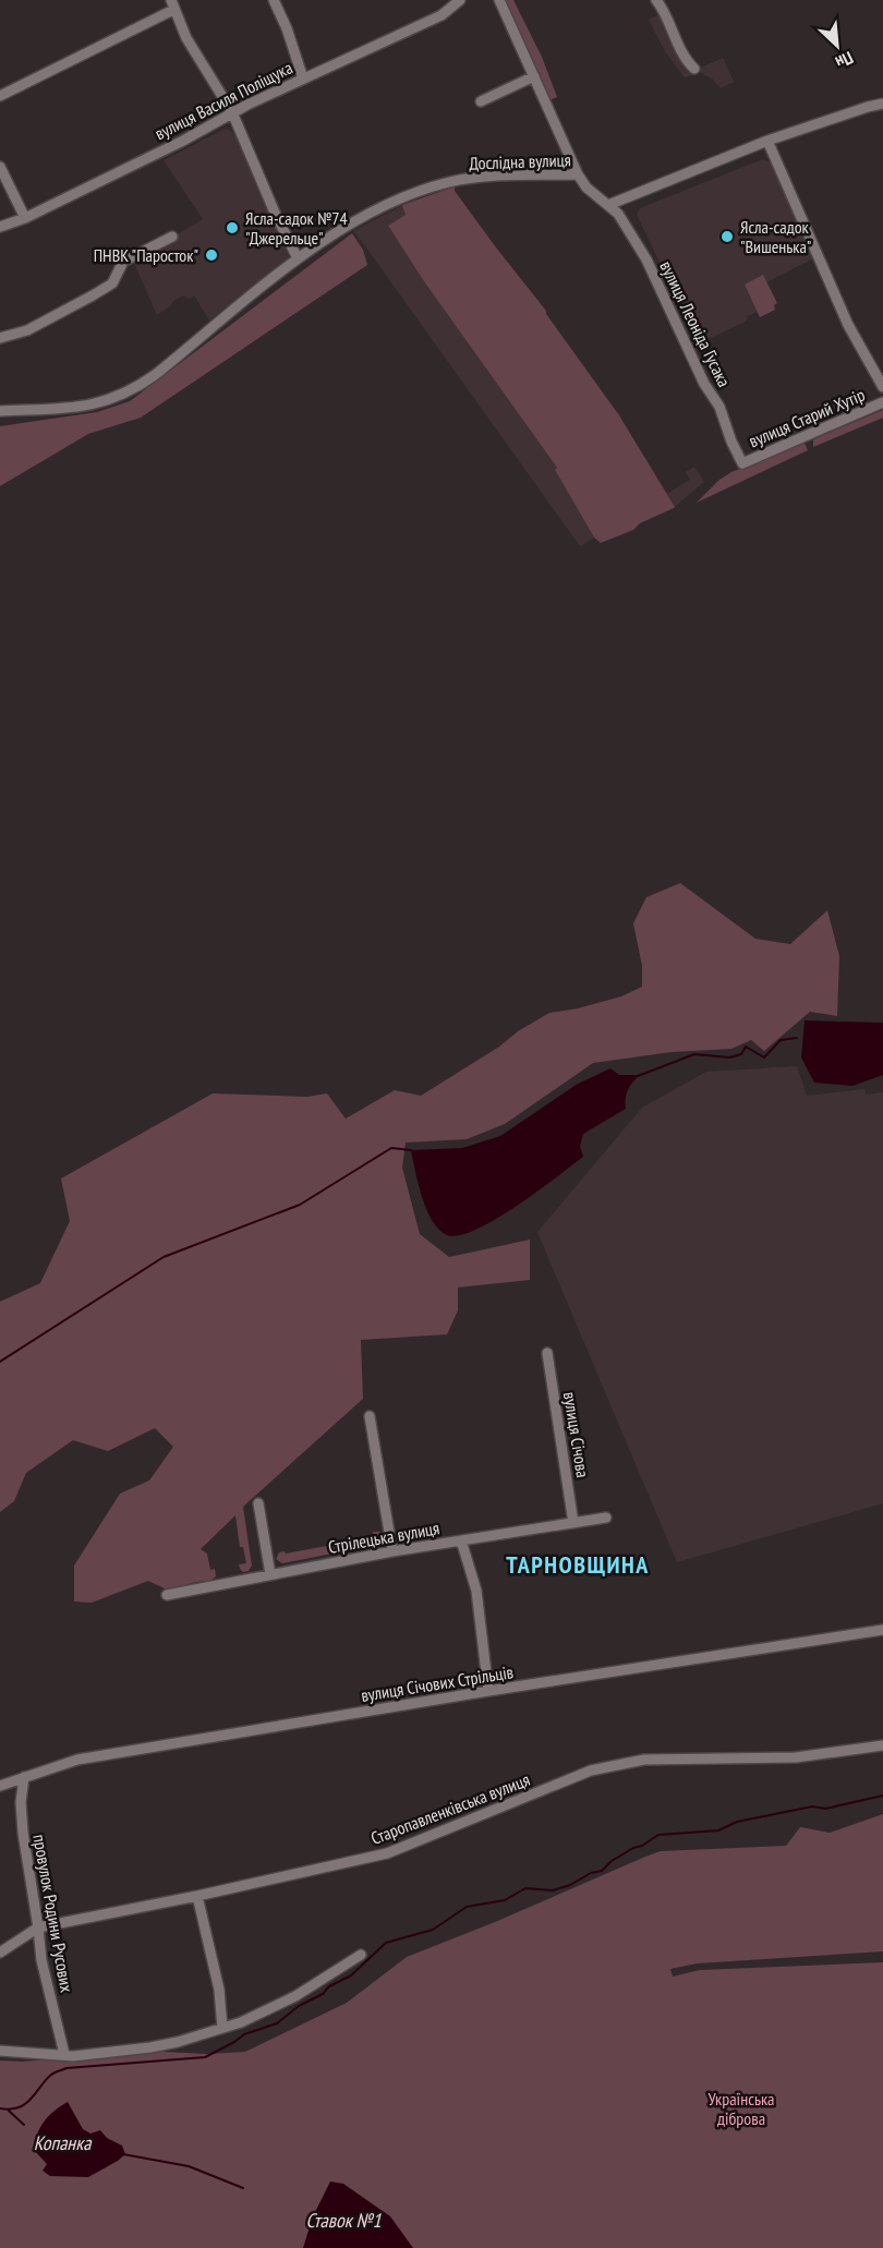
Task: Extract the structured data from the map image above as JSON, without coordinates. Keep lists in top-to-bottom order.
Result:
{
  "streets": {
    "street": [
      "вулиця Василя Поліщука",
      "Дослідна вулиця",
      "вулиця Леоніда Гусака",
      "вулиця Старий Хутір",
      "вулиця Січова",
      "Стрілецька вулиця",
      "вулиця Січових Стрільців",
      "Старопавленківська вулиця",
      "провулок Родини Русових"
    ]
  },
  "crossings": [
    ["Дослідна вулиця", "вулиця Леоніда Гусака"],
    ["вулиця Леоніда Гусака", "вулиця Старий Хутір"],
    ["вулиця Січова", "Стрілецька вулиця"],
    ["вулиця Січових Стрільців", "провулок Родини Русових"],
    ["Старопавленківська вулиця", "провулок Родини Русових"]
  ],
  "districts": ["ТАРНОВЩИНА"],
  "water": ["Копанка", "Ставок №1"],
  "parks": ["Українська діброва"],
  "places": ["Ясла-садок №74 \"Джерельце\"", "Ясла-садок \"Вишенька\"", "ПНВК \"Паросток\""],
  "north": "bottom right"
}
